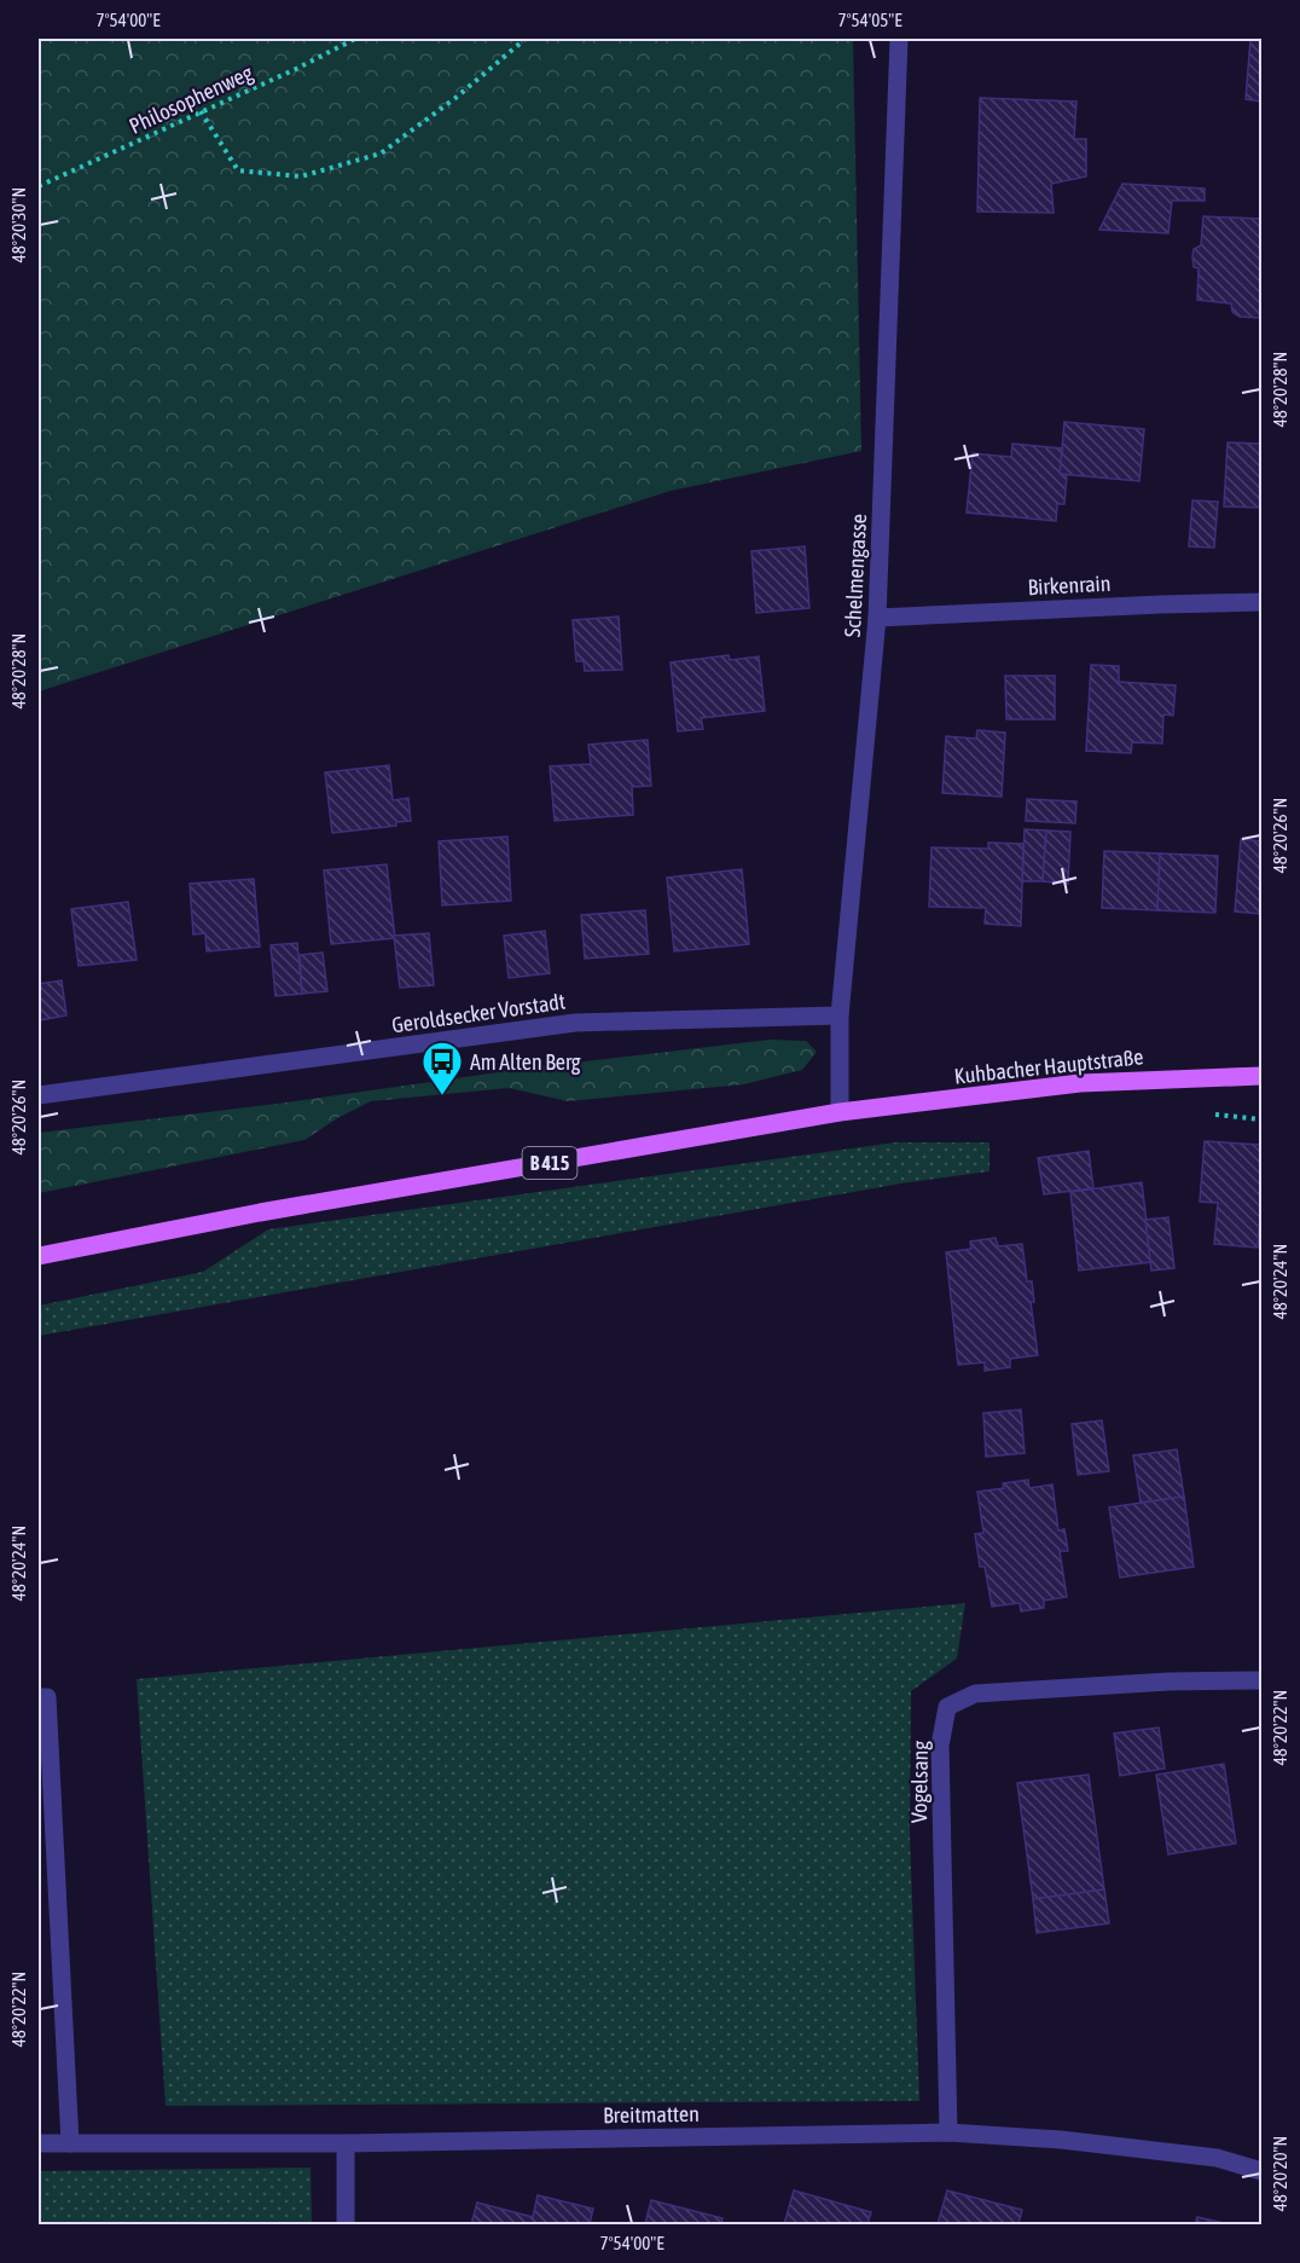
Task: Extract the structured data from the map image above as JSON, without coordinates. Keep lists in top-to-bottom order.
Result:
{
  "streets": {
    "main road": ["Kuhbacher Hauptstraße", "B 415"],
    "street": [
      "Schelmengasse",
      "Birkenrain",
      "Geroldsecker Vorstadt",
      "Vogelsang",
      "Breitmatten"
    ],
    "path": ["Philosophenweg"]
  },
  "crossings": [
    ["Schelmengasse", "Birkenrain"],
    ["Schelmengasse", "Geroldsecker Vorstadt"],
    ["Schelmengasse", "Kuhbacher Hauptstraße"],
    ["Schelmengasse", "B 415"],
    ["Kuhbacher Hauptstraße", "B 415"],
    ["Vogelsang", "Breitmatten"]
  ],
  "places": {
    "bus stop": ["Am Alten Berg"]
  },
  "coordinates": [
    "7°54'00\"E",
    "7°54'05\"E",
    "48°20'30\"N",
    "48°20'28\"N",
    "48°20'26\"N",
    "48°20'24\"N",
    "48°20'22\"N",
    "48°20'20\"N"
  ]
}
